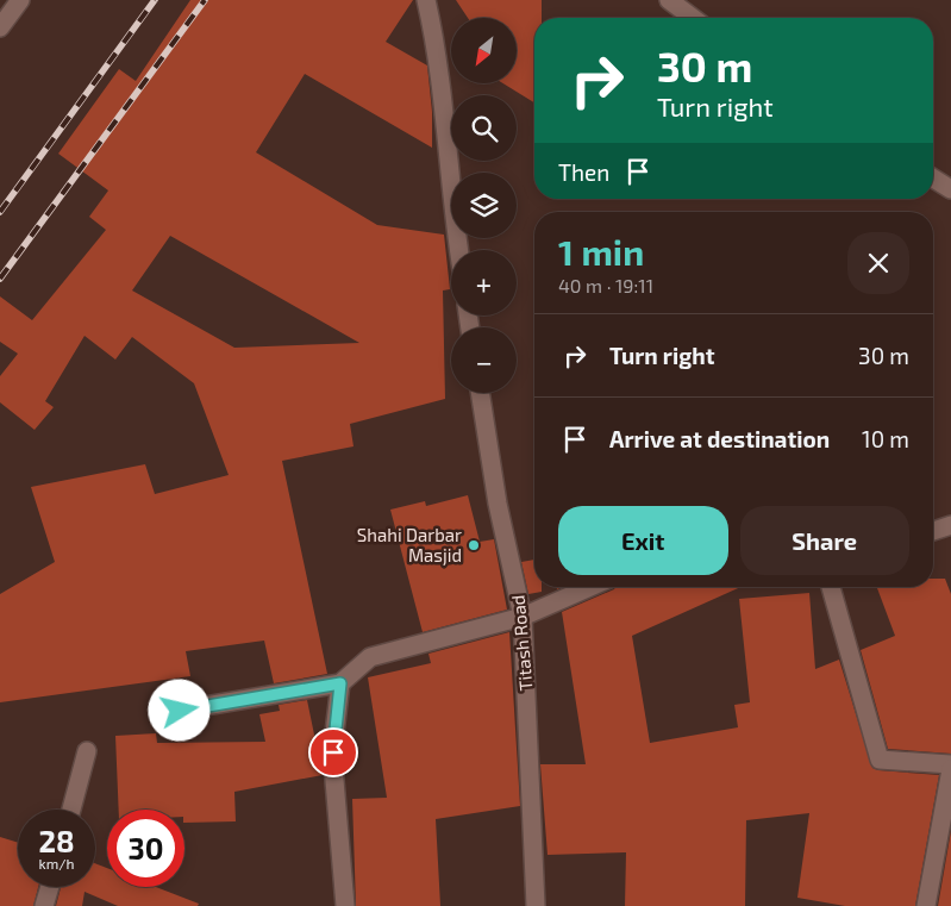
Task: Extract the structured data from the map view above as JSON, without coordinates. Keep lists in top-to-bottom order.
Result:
{
  "streets": {
    "street": ["Titash Road"]
  },
  "places": ["Shahi Darbar Masjid"],
  "north": "bottom left",
  "page": {
    "map_buttons": ["+", "−"],
    "turn": ["30 m", "Turn right"],
    "then": "Then",
    "heading": ["1 min", "40 m · 19:11"],
    "list": [
      {
        "name": "Turn right",
        "value": "30 m"
      },
      {
        "name": "Arrive at destination",
        "value": "10 m"
      }
    ],
    "buttons": ["Exit", "Share"],
    "speed": "28 km/h",
    "limit": "30"
  }
}
